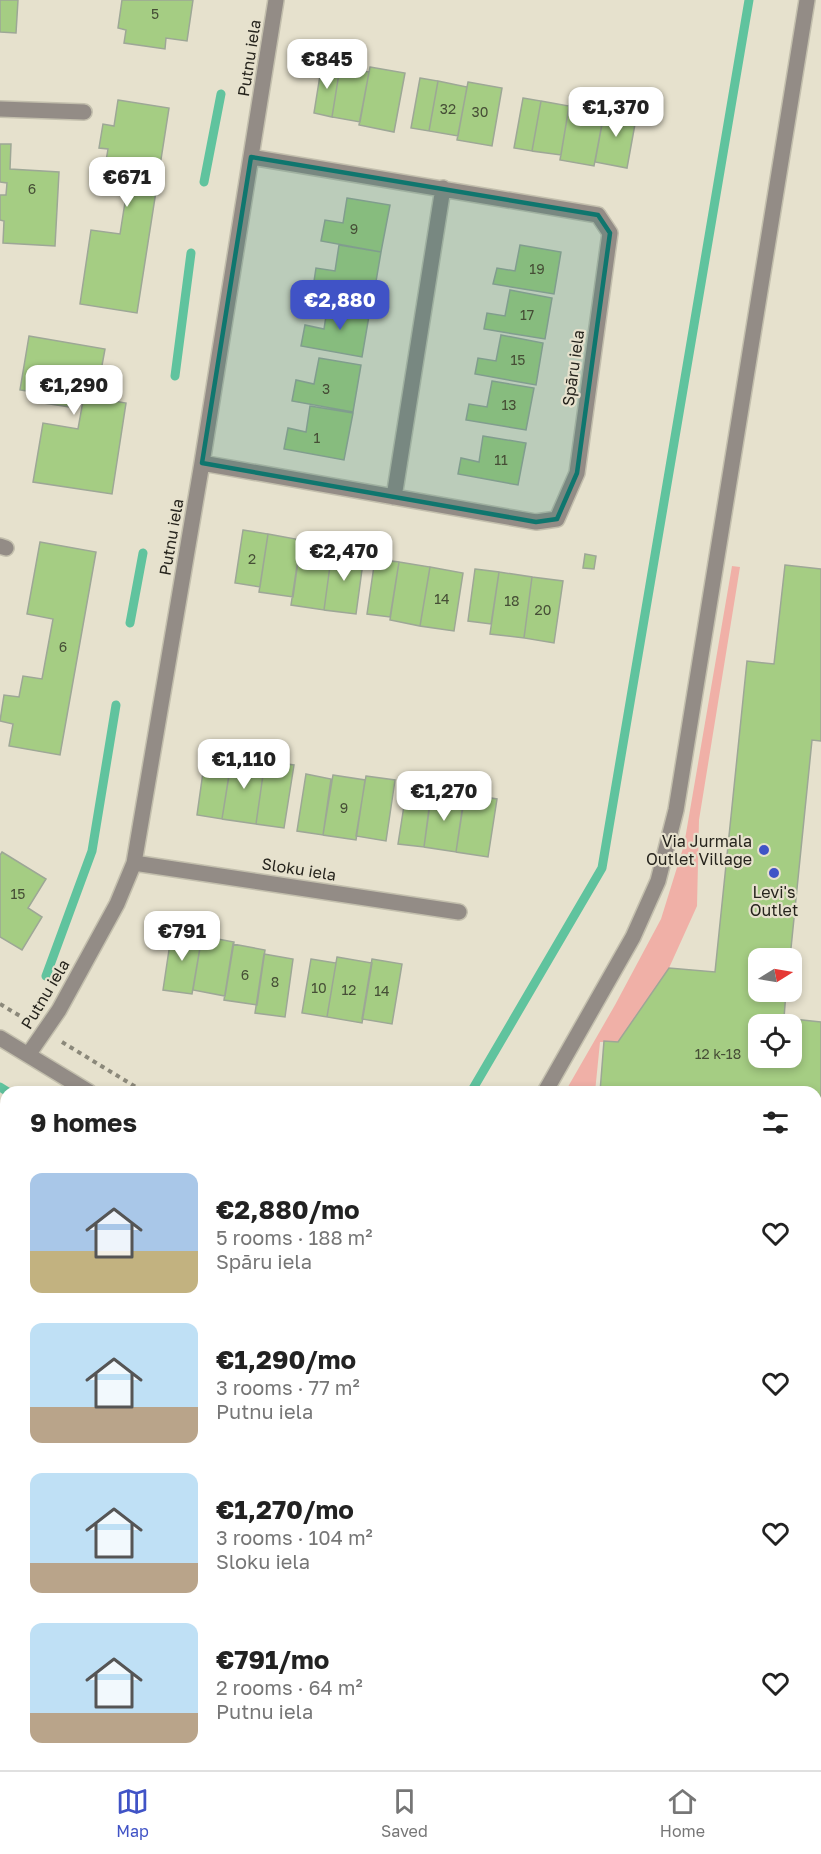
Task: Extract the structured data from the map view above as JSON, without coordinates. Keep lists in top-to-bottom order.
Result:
{
  "streets": {
    "street": ["Putnu iela", "Spāru iela", "Sloku iela"]
  },
  "crossings": [
    ["Putnu iela", "Spāru iela"],
    ["Putnu iela", "Sloku iela"]
  ],
  "places": ["Via Jurmala Outlet Village", "Levi's Outlet"],
  "house_numbers": [
    "5",
    "32",
    "30",
    "6",
    "9",
    "19",
    "17",
    "15",
    "3",
    "13",
    "1",
    "11",
    "2",
    "14",
    "18",
    "20",
    "6",
    "9",
    "15",
    "6",
    "8",
    "10",
    "12",
    "14",
    "12 k-18"
  ],
  "north": "right",
  "page": {
    "price": [
      "€845",
      "€1,370",
      "€671",
      "€2,880",
      "€1,290",
      "€2,470",
      "€1,110",
      "€1,270",
      "€791"
    ],
    "heading": "9 homes",
    "list": [
      {
        "name": "€2,880/mo",
        "note": "5 rooms · 188 m² · Spāru iela"
      },
      {
        "name": "€1,290/mo",
        "note": "3 rooms · 77 m² · Putnu iela"
      },
      {
        "name": "€1,270/mo",
        "note": "3 rooms · 104 m² · Sloku iela"
      },
      {
        "name": "€791/mo",
        "note": "2 rooms · 64 m² · Putnu iela"
      }
    ],
    "tabs": ["Map", "Saved", "Home"]
  }
}
